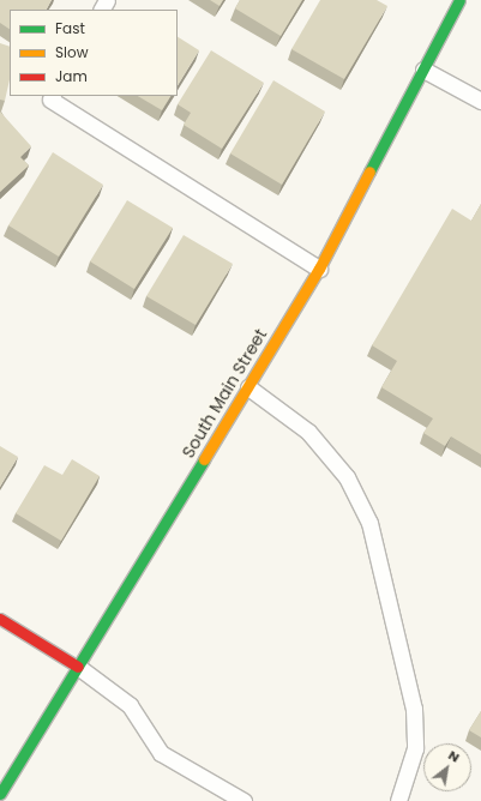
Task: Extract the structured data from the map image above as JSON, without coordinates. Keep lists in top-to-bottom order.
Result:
{
  "streets": {
    "street": ["South Main Street"]
  },
  "legend": ["Fast", "Slow", "Jam"],
  "north": "top right"
}
